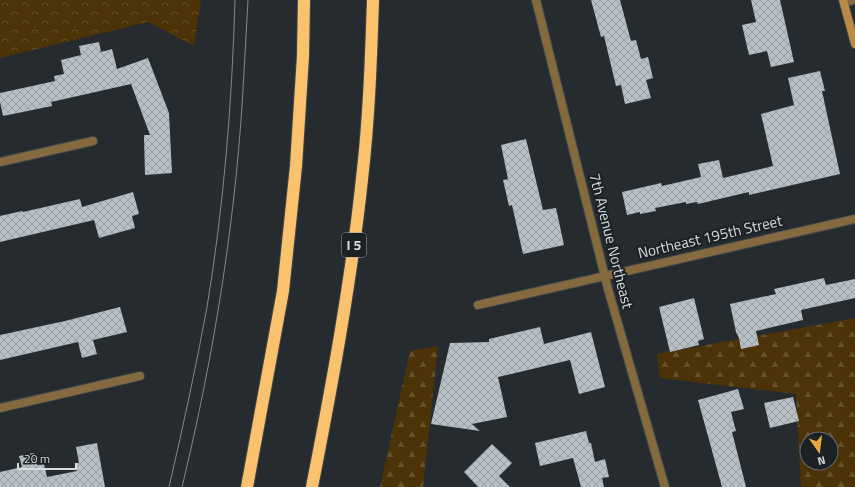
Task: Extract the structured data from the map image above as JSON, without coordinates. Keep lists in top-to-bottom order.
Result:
{
  "streets": {
    "highway": ["I 5"],
    "street": ["Northeast 195th Street", "7th Avenue Northeast"]
  },
  "crossings": [
    ["Northeast 195th Street", "7th Avenue Northeast"]
  ],
  "scale_bar": "20 m",
  "north": "bottom"
}
